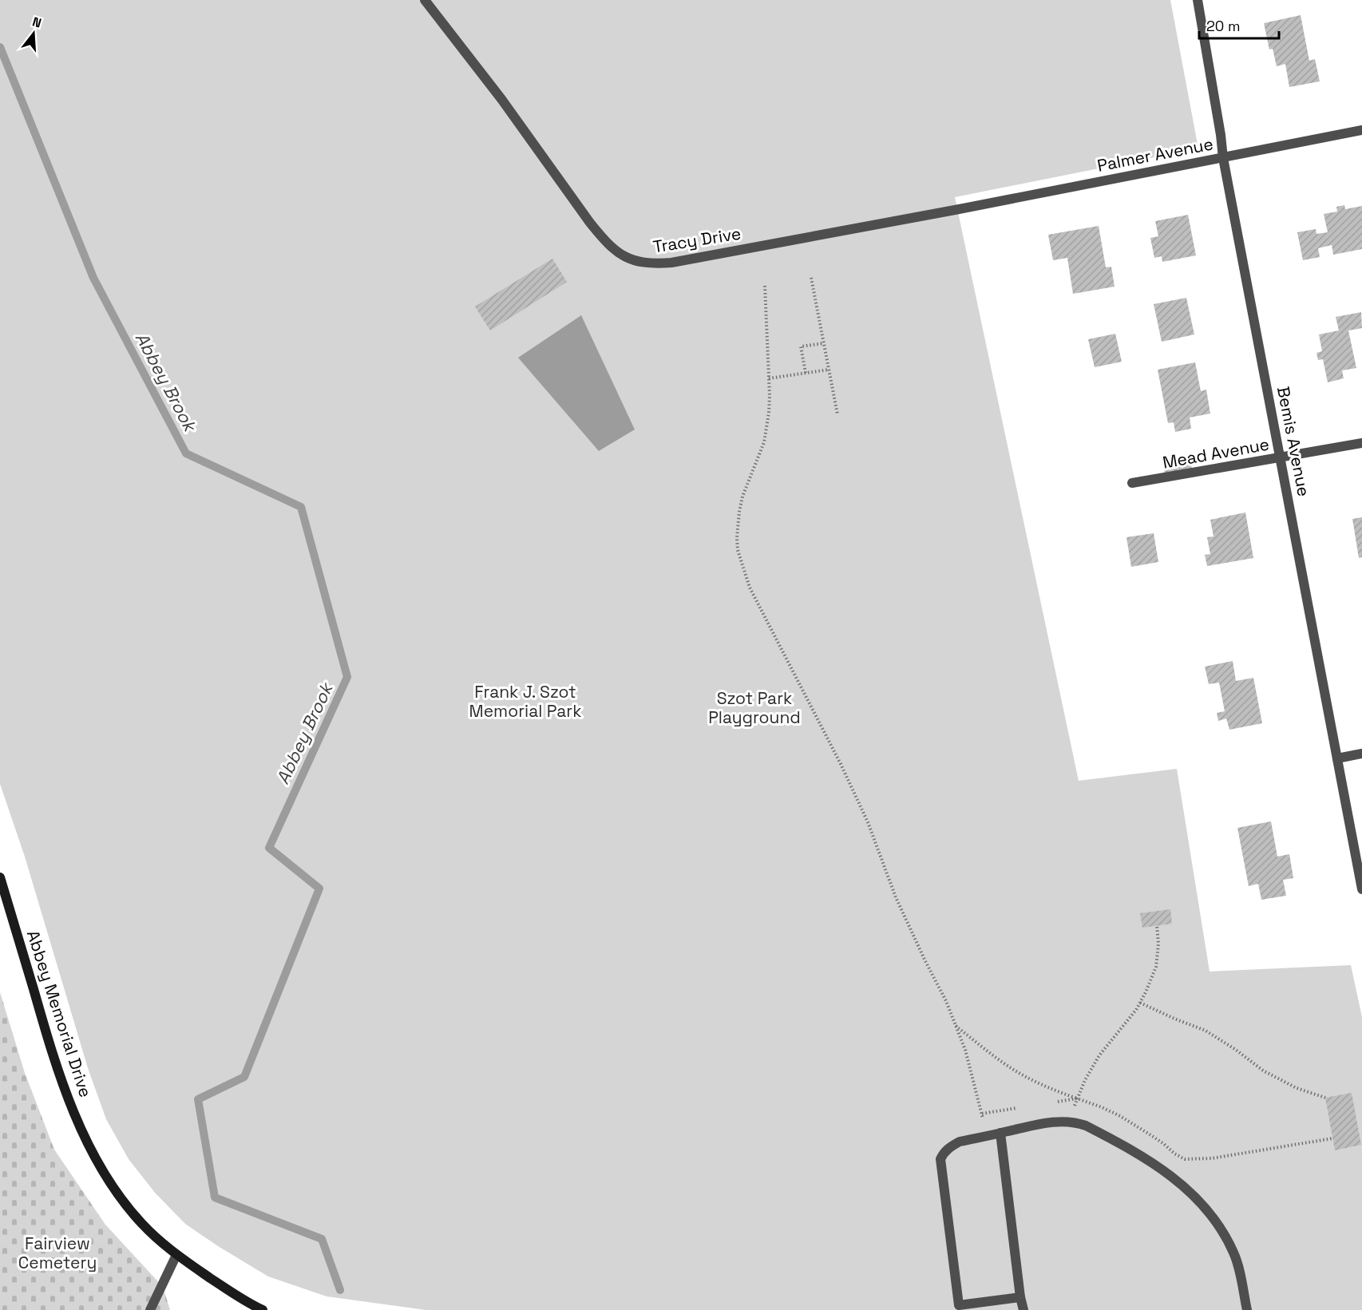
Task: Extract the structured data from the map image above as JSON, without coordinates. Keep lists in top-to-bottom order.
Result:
{
  "streets": {
    "main road": ["Abbey Memorial Drive"],
    "street": [
      "Palmer Avenue",
      "Tracy Drive",
      "Bemis Avenue",
      "Mead Avenue"
    ]
  },
  "crossings": [
    ["Palmer Avenue", "Tracy Drive"],
    ["Palmer Avenue", "Bemis Avenue"],
    ["Bemis Avenue", "Mead Avenue"]
  ],
  "water": ["Abbey Brook"],
  "parks": ["Frank J. Szot Memorial Park", "Szot Park Playground", "Fairview Cemetery"],
  "scale_bar": "20 m",
  "north": "top"
}
